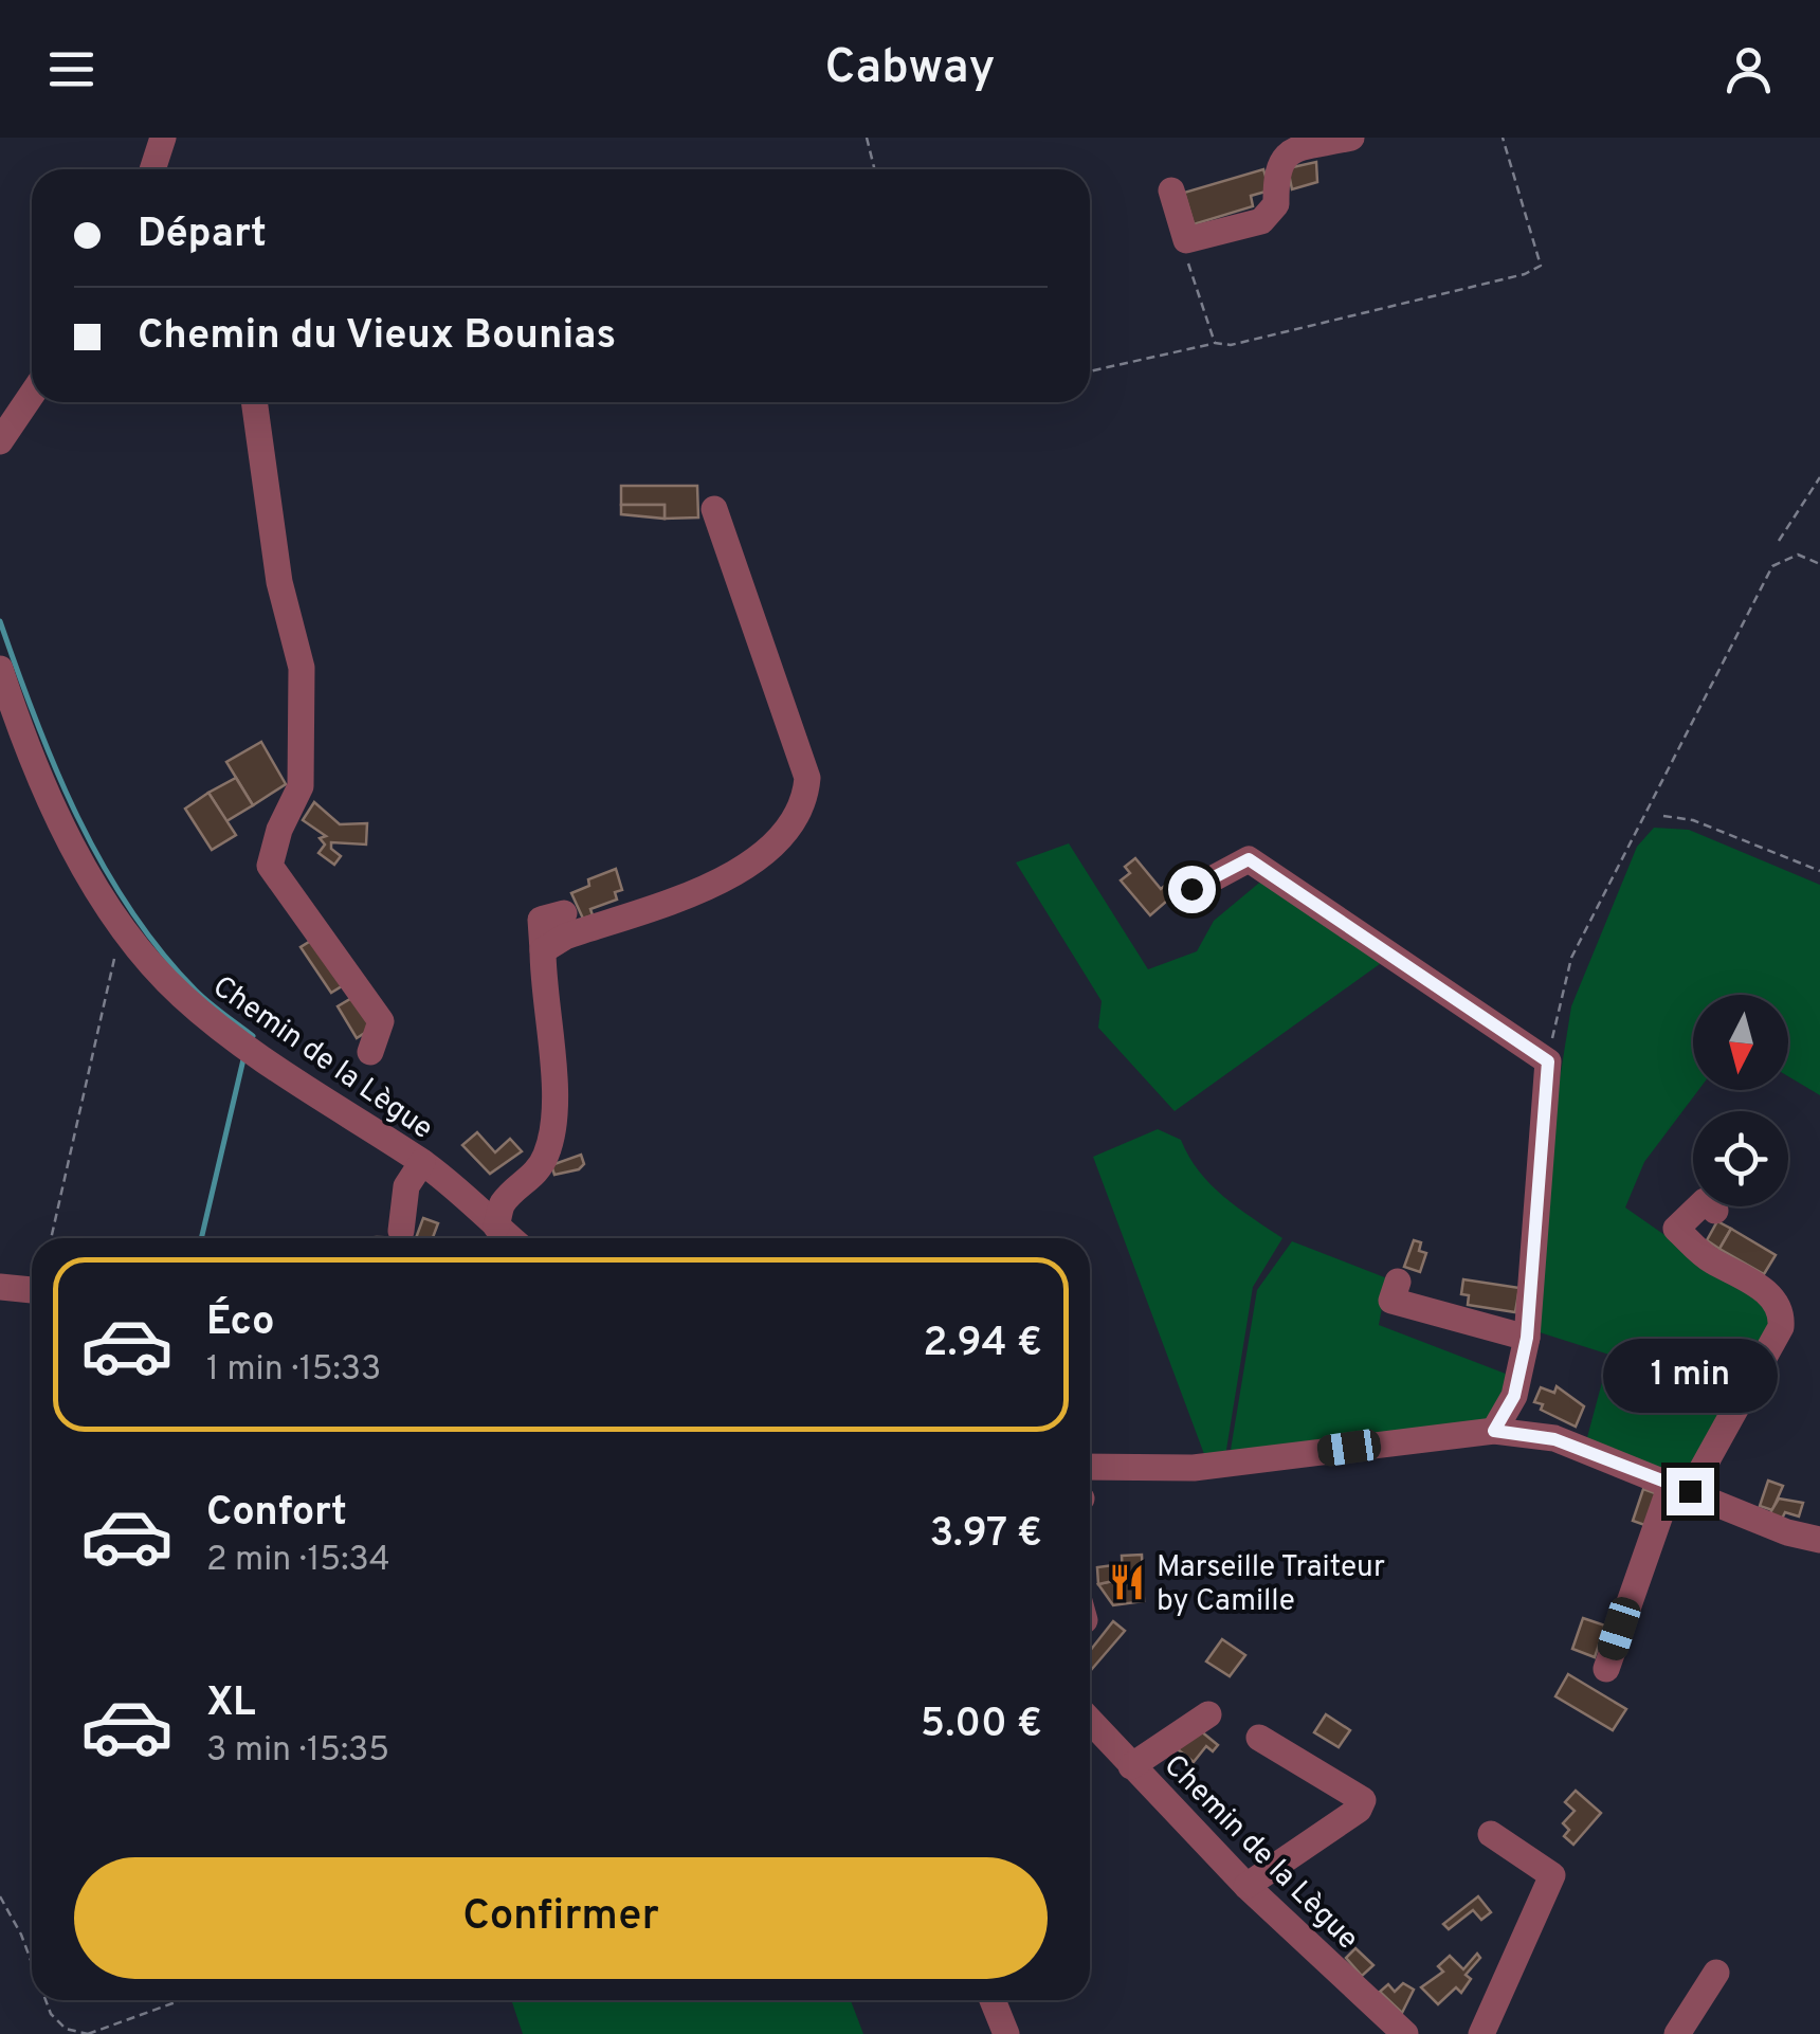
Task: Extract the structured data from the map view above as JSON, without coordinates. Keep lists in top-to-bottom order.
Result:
{
  "streets": {
    "street": ["Chemin de la Lègue"]
  },
  "places": {
    "restaurant": ["Marseille Traiteur by Camille"]
  },
  "north": "bottom",
  "page": {
    "header": "Cabway",
    "banner": ["Départ", "Chemin du Vieux Bounias"],
    "list": [
      {
        "name": "Éco",
        "note": "1 min · 15:33",
        "value": "2.94 €"
      },
      {
        "name": "Confort",
        "note": "2 min · 15:34",
        "value": "3.97 €"
      },
      {
        "name": "XL",
        "note": "3 min · 15:35",
        "value": "5.00 €"
      }
    ],
    "bubble": "1 min",
    "buttons": "Confirmer"
  }
}
